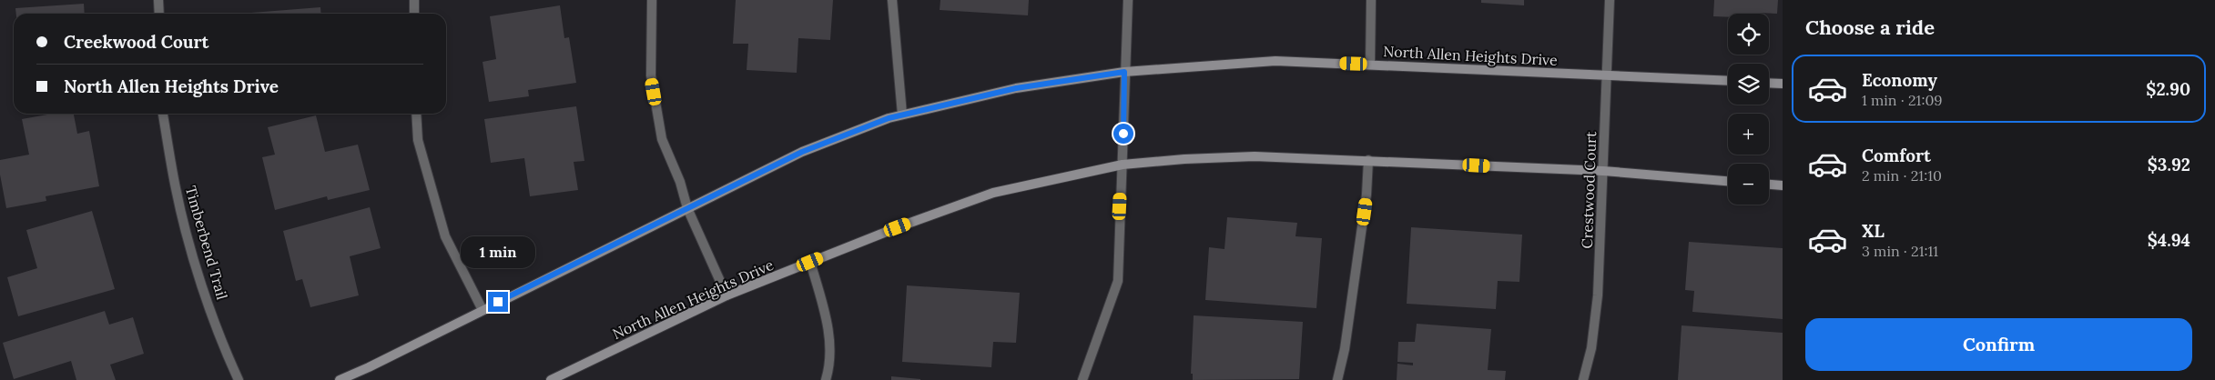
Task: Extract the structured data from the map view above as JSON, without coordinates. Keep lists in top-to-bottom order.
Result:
{
  "streets": {
    "main road": ["North Allen Heights Drive"],
    "street": ["Crestwood Court", "Timberbend Trail"]
  },
  "crossings": [
    ["North Allen Heights Drive", "Crestwood Court"]
  ],
  "page": {
    "heading": "Choose a ride",
    "map_buttons": ["+", "−"],
    "banner": ["Creekwood Court", "North Allen Heights Drive"],
    "list": [
      {
        "name": "Economy",
        "note": "1 min · 21:09",
        "value": "$2.90"
      },
      {
        "name": "Comfort",
        "note": "2 min · 21:10",
        "value": "$3.92"
      },
      {
        "name": "XL",
        "note": "3 min · 21:11",
        "value": "$4.94"
      }
    ],
    "bubble": "1 min",
    "buttons": "Confirm"
  }
}
